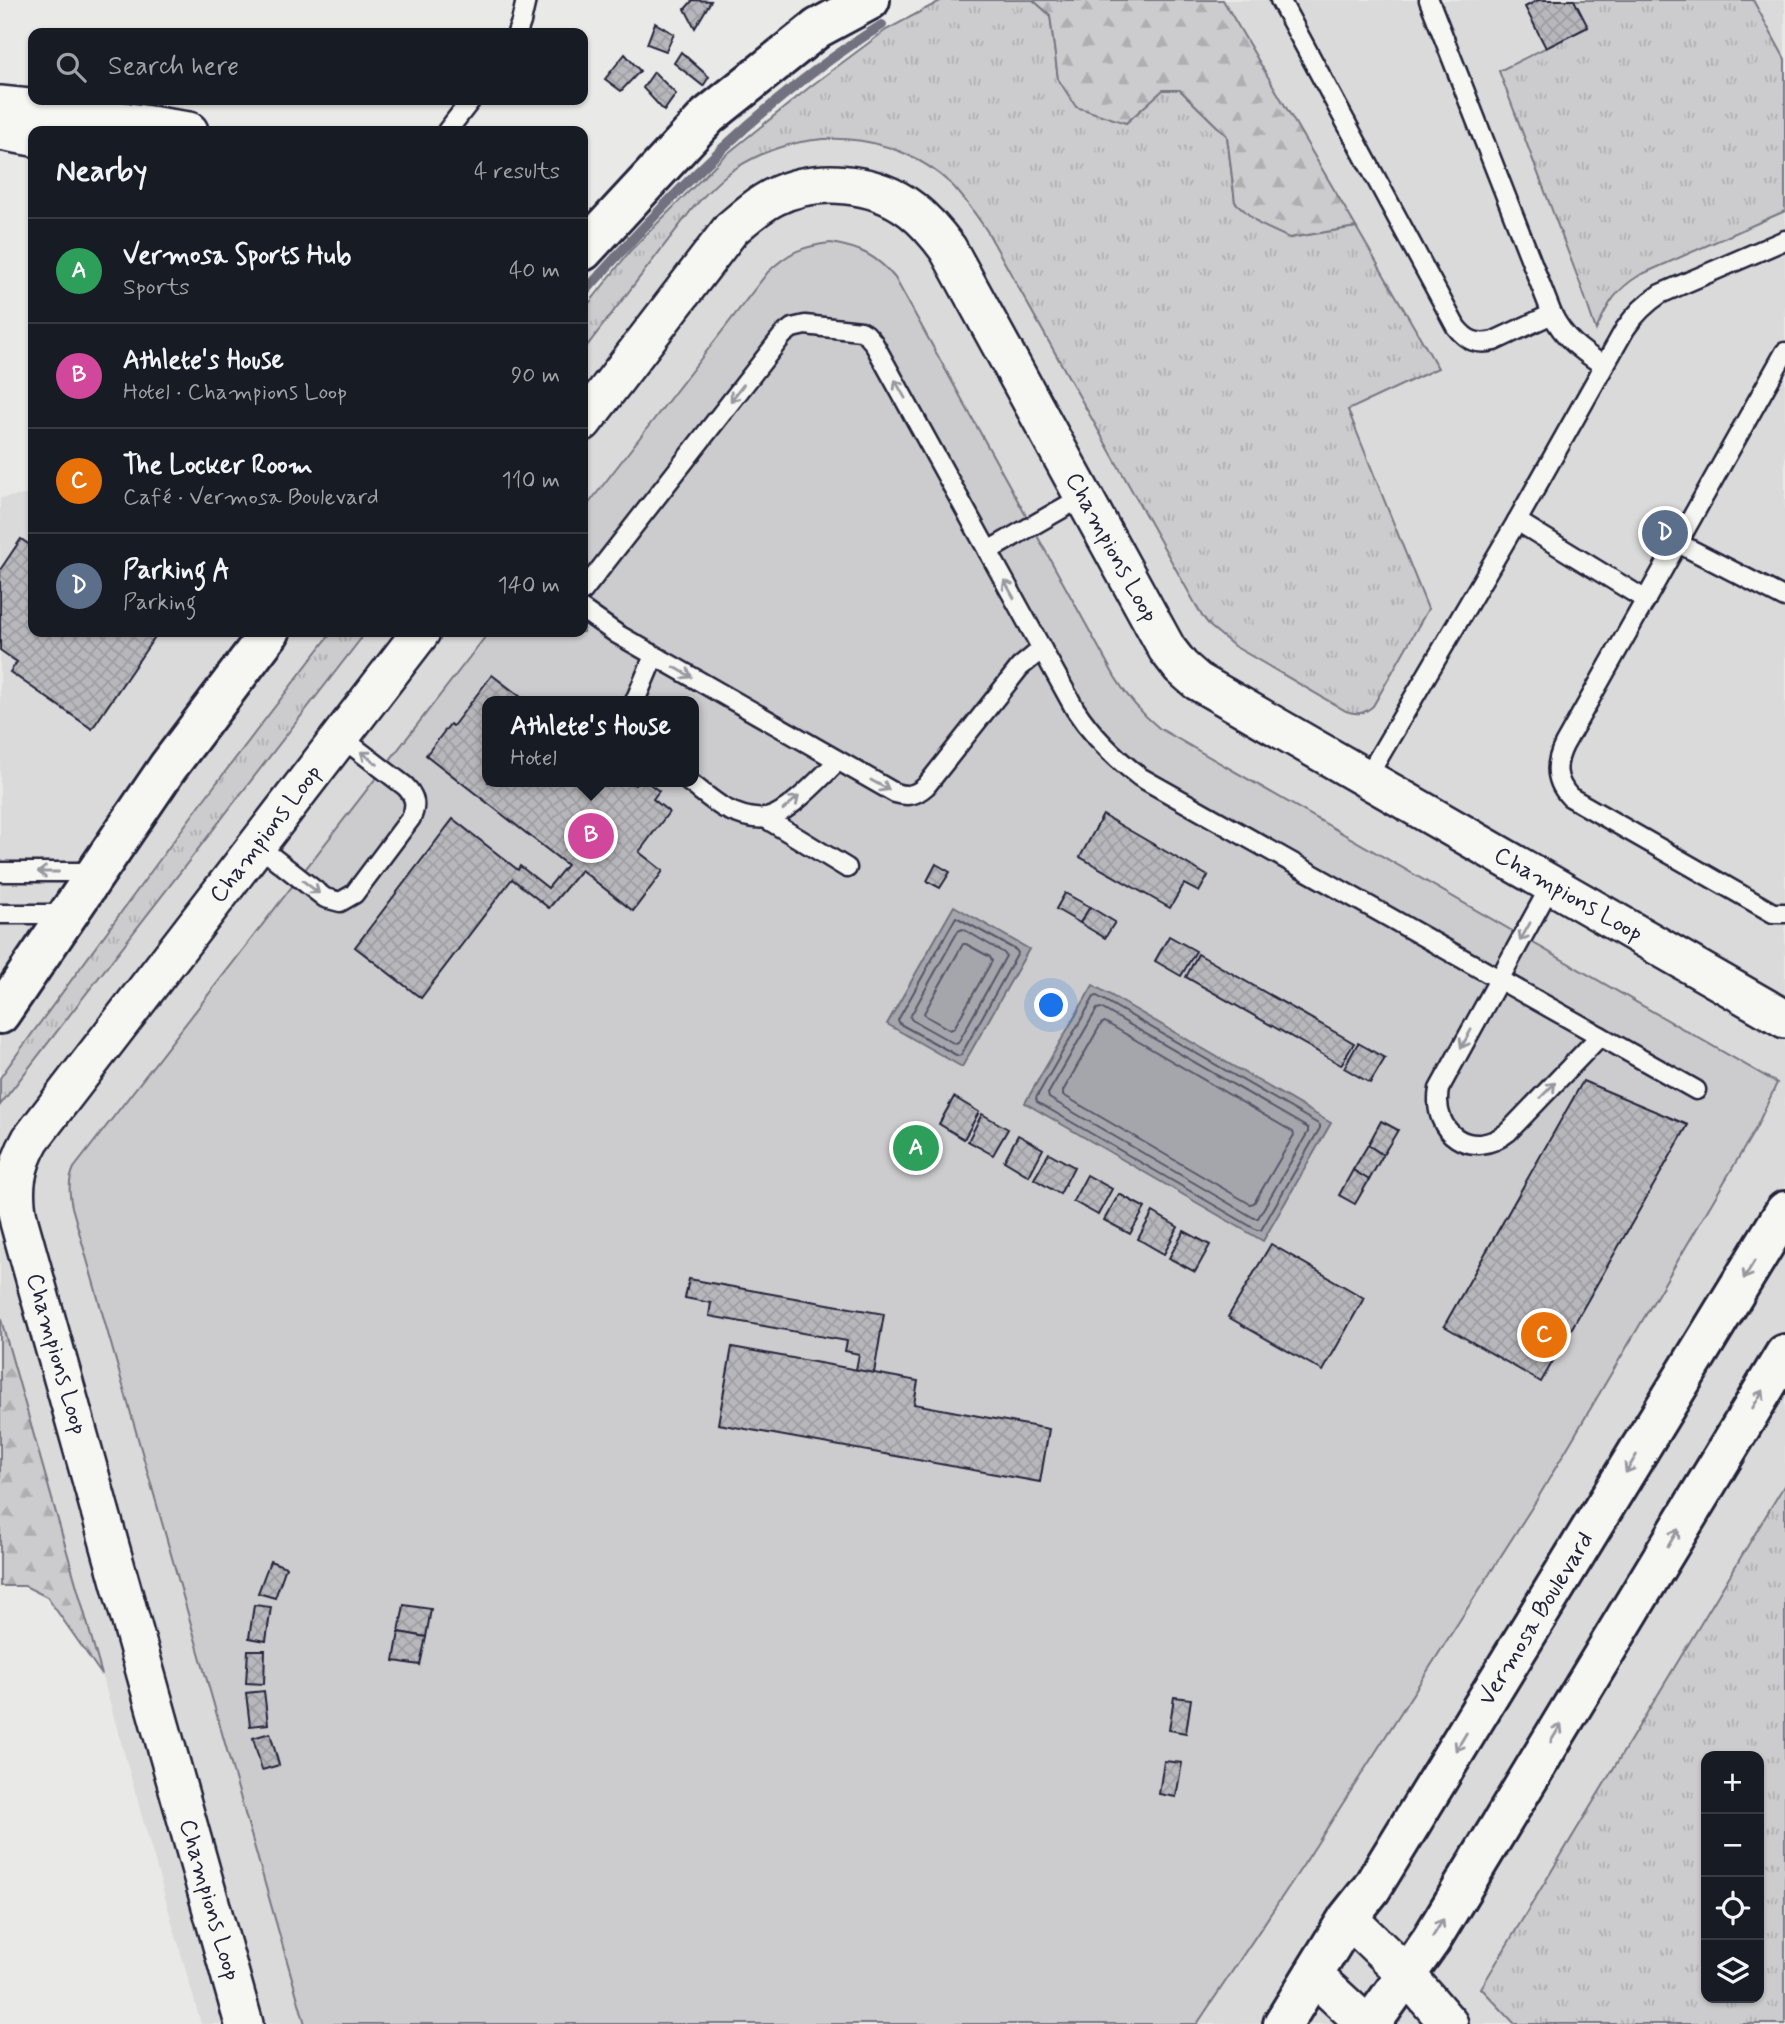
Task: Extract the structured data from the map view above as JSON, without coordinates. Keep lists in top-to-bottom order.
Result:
{
  "streets": {
    "main road": ["Vermosa Boulevard"],
    "street": ["Champions Loop"]
  },
  "page": {
    "search": "Search here",
    "heading": ["Nearby", "4 results"],
    "list": [
      {
        "mark": "A",
        "name": "Vermosa Sports Hub",
        "note": "Sports",
        "value": "40 m"
      },
      {
        "mark": "B",
        "name": "Athlete's House",
        "note": "Hotel · Champions Loop",
        "value": "90 m"
      },
      {
        "mark": "C",
        "name": "The Locker Room",
        "note": "Café · Vermosa Boulevard",
        "value": "110 m"
      },
      {
        "mark": "D",
        "name": "Parking A",
        "note": "Parking",
        "value": "140 m"
      }
    ],
    "pins": [
      "D",
      "B",
      "A",
      "C"
    ],
    "popup": ["Athlete's House", "Hotel"],
    "map_buttons": ["+", "−"]
  }
}
